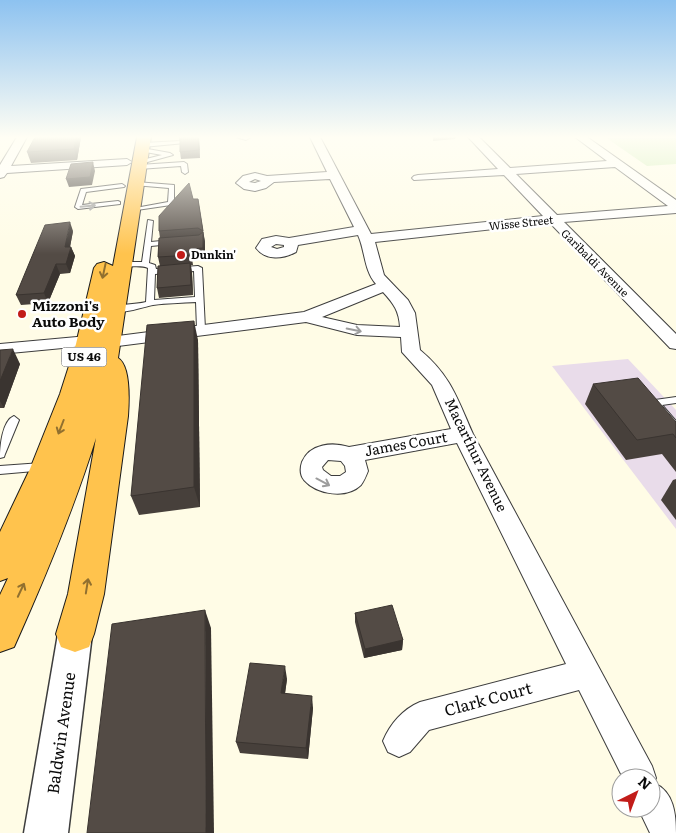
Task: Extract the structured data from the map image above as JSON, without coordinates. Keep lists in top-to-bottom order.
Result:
{
  "streets": {
    "highway": ["US 46"],
    "street": [
      "Wisse Street",
      "Garibaldi Avenue",
      "James Court",
      "Macarthur Avenue",
      "Clark Court",
      "Baldwin Avenue"
    ]
  },
  "crossings": [
    ["Wisse Street", "Garibaldi Avenue"],
    ["Wisse Street", "Macarthur Avenue"],
    ["James Court", "Macarthur Avenue"],
    ["Macarthur Avenue", "Clark Court"]
  ],
  "places": ["Dunkin'", "Mizzoni's Auto Body"],
  "north": "top right"
}
